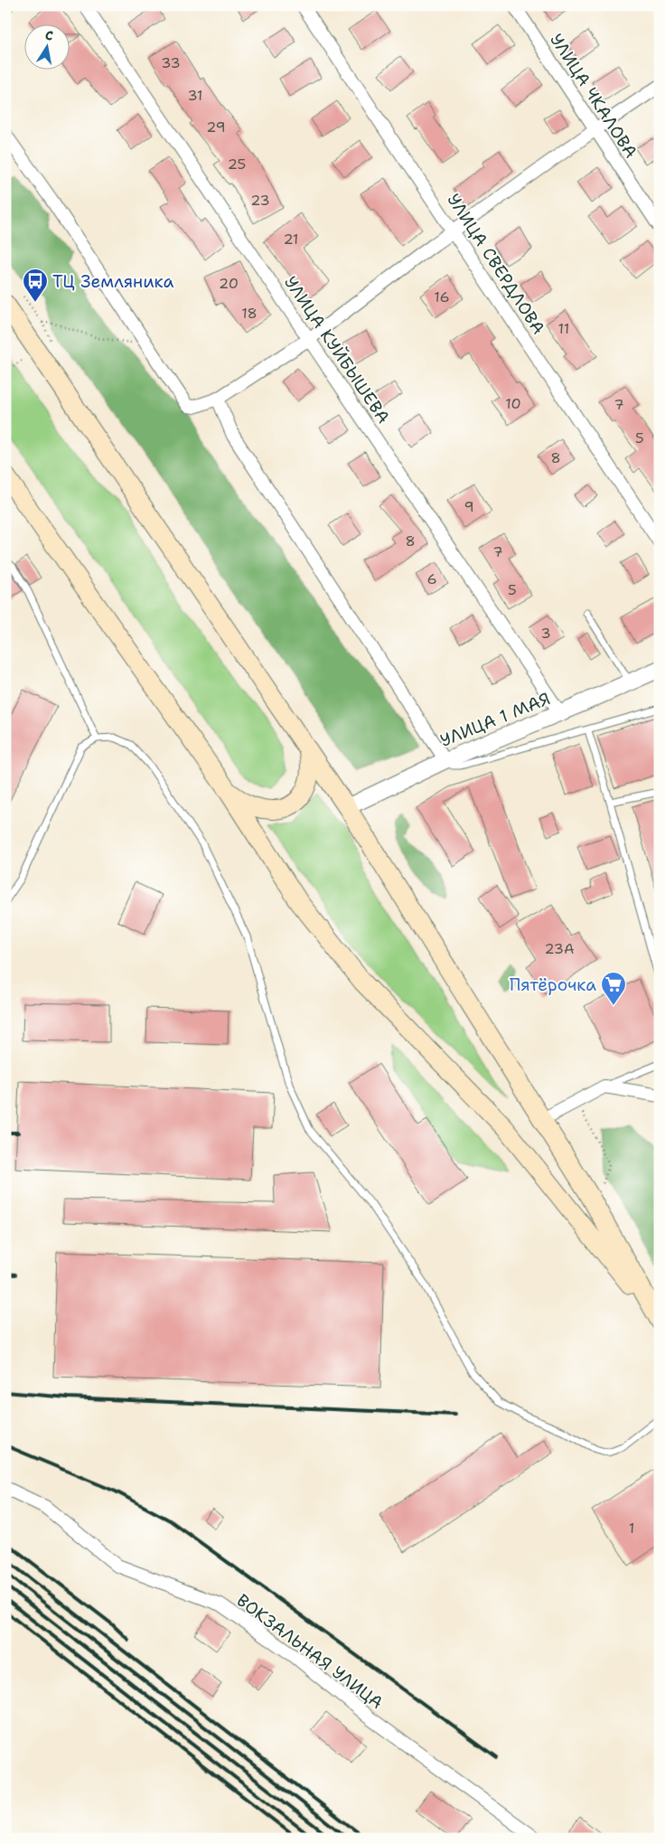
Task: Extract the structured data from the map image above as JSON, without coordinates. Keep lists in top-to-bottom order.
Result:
{
  "streets": {
    "street": [
      "УЛИЦА ЧКАЛОВА",
      "УЛИЦА СВЕРДЛОВА",
      "УЛИЦА КУЙБЫШЕВА",
      "УЛИЦА 1 МАЯ",
      "ВОКЗАЛЬНАЯ УЛИЦА"
    ]
  },
  "crossings": [
    ["УЛИЦА КУЙБЫШЕВА", "УЛИЦА 1 МАЯ"]
  ],
  "places": {
    "bus stop": ["ТЦ Земляника"],
    "supermarket": ["Пятёрочка"]
  },
  "house_numbers": [
    "33",
    "31",
    "29",
    "25",
    "23",
    "21",
    "20",
    "16",
    "18",
    "11",
    "10",
    "7",
    "5",
    "8",
    "9",
    "8",
    "7",
    "6",
    "5",
    "3",
    "23А",
    "1"
  ],
  "north": "top"
}
